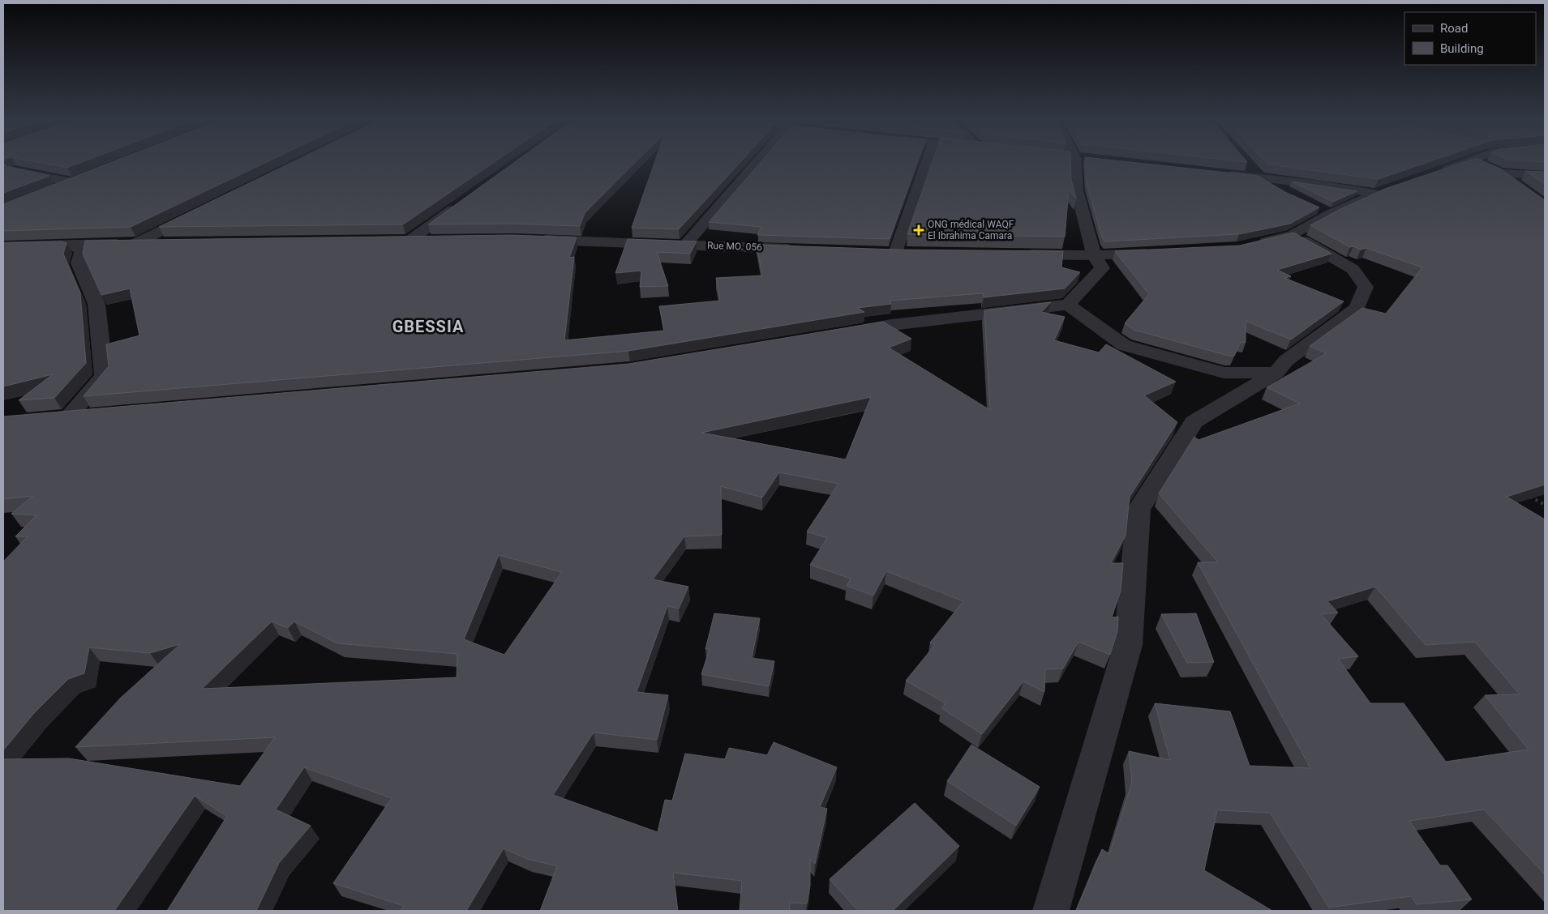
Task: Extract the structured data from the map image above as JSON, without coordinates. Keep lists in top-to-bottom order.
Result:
{
  "streets": {
    "street": ["Rue MO. 056"]
  },
  "districts": ["GBESSIA"],
  "places": {
    "health": ["ONG médical WAQF El Ibrahima Camara"]
  },
  "legend": ["Road", "Building"]
}
